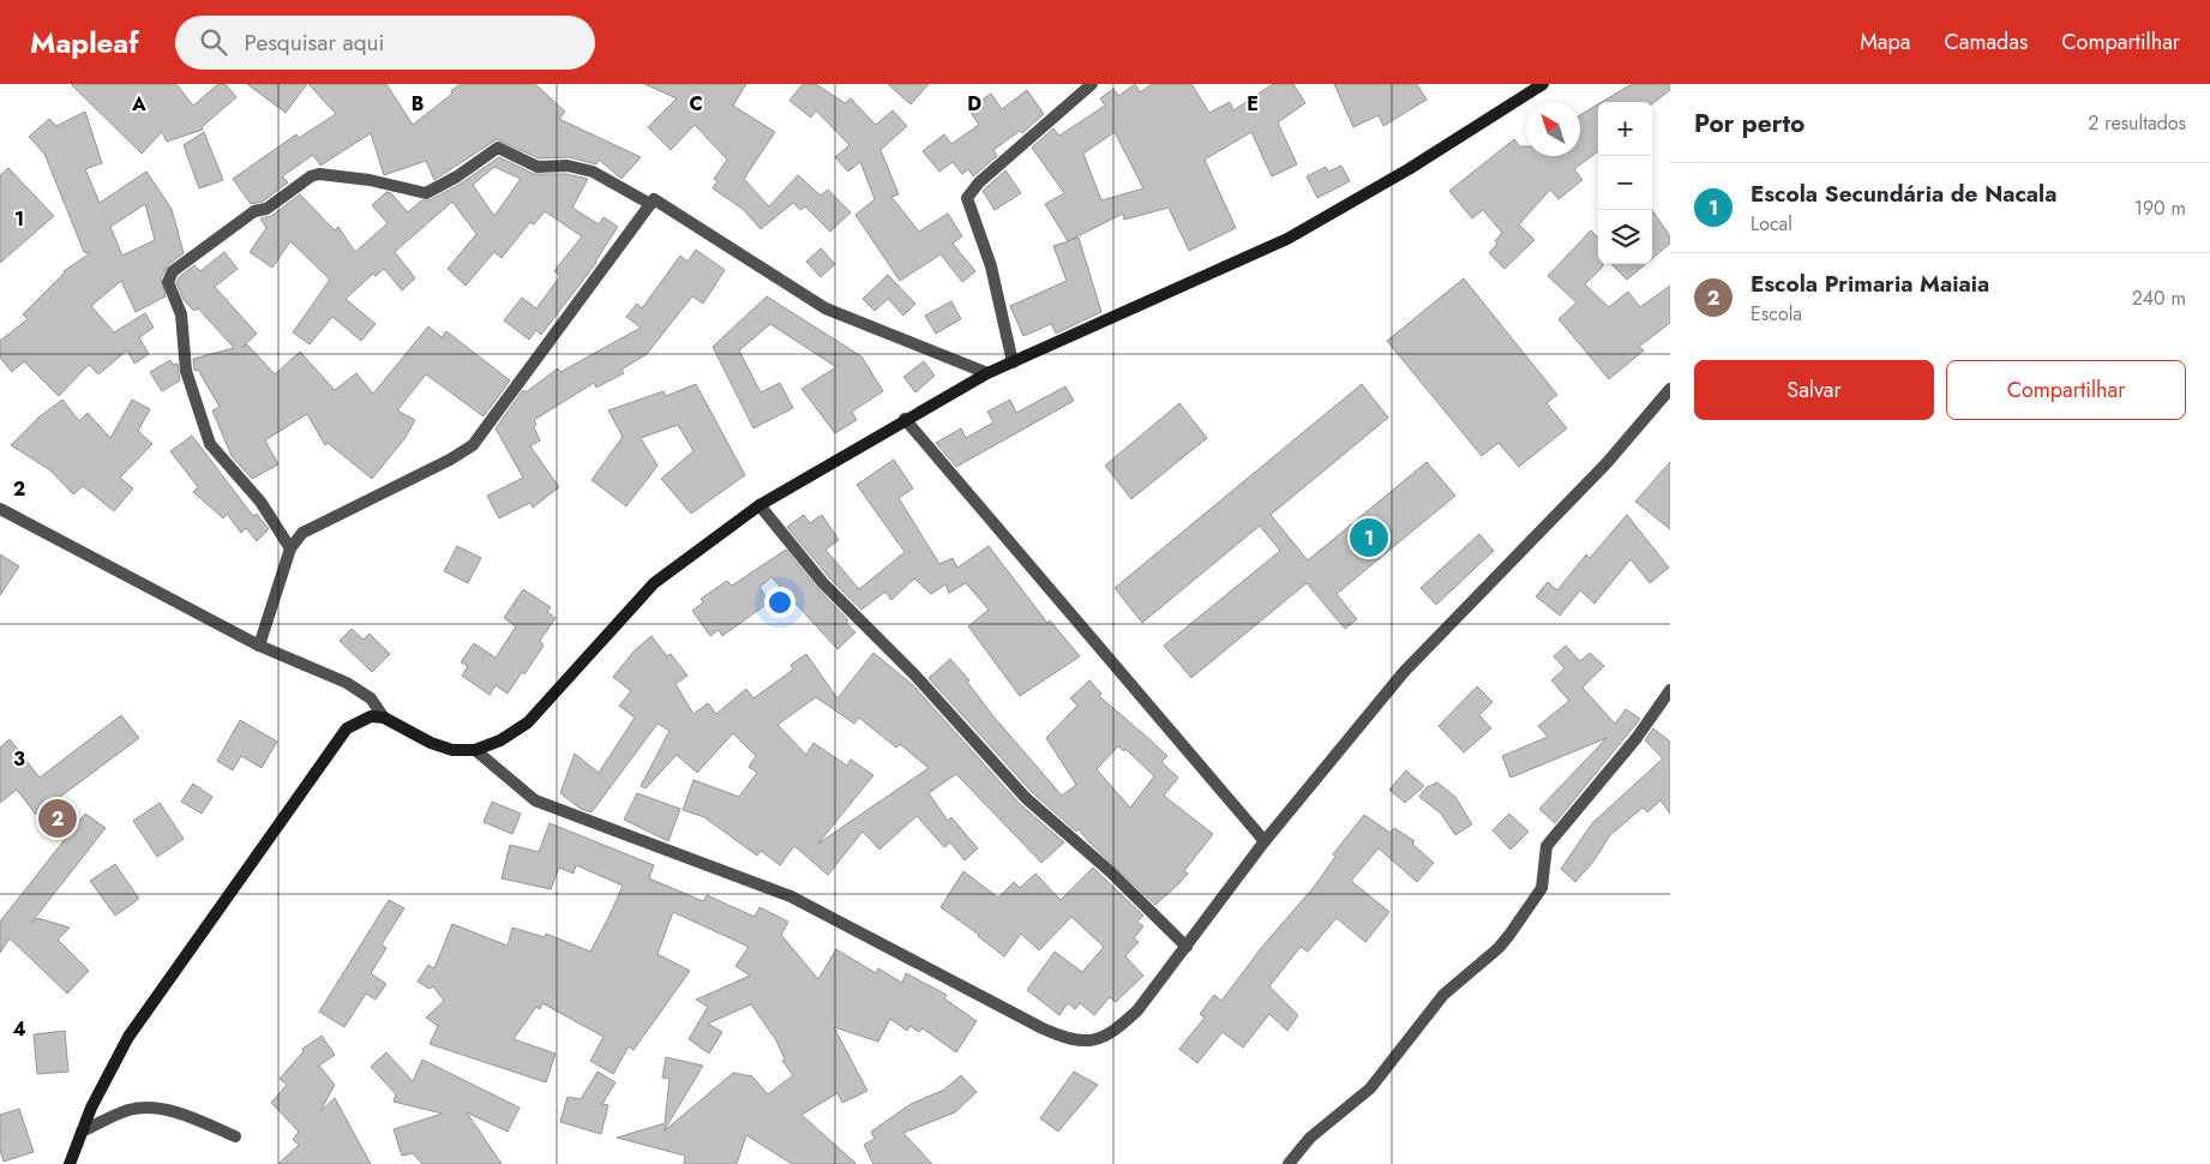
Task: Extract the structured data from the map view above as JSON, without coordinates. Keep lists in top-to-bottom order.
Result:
{
  "north": "top left",
  "page": {
    "header": "Mapleaf",
    "search": "Pesquisar aqui",
    "nav": ["Mapa", "Camadas", "Compartilhar"],
    "heading": ["Por perto", "2 resultados"],
    "map_buttons": ["+", "−"],
    "list": [
      {
        "mark": "1",
        "name": "Escola Secundária de Nacala",
        "note": "Local",
        "value": "190 m"
      },
      {
        "mark": "2",
        "name": "Escola Primaria Maiaia",
        "note": "Escola",
        "value": "240 m"
      }
    ],
    "buttons": ["Salvar", "Compartilhar"],
    "pins": ["1", "2"]
  },
  "grid": {
    "columns": [
      "A",
      "B",
      "C",
      "D",
      "E"
    ],
    "rows": [
      "1",
      "2",
      "3",
      "4"
    ]
  }
}
